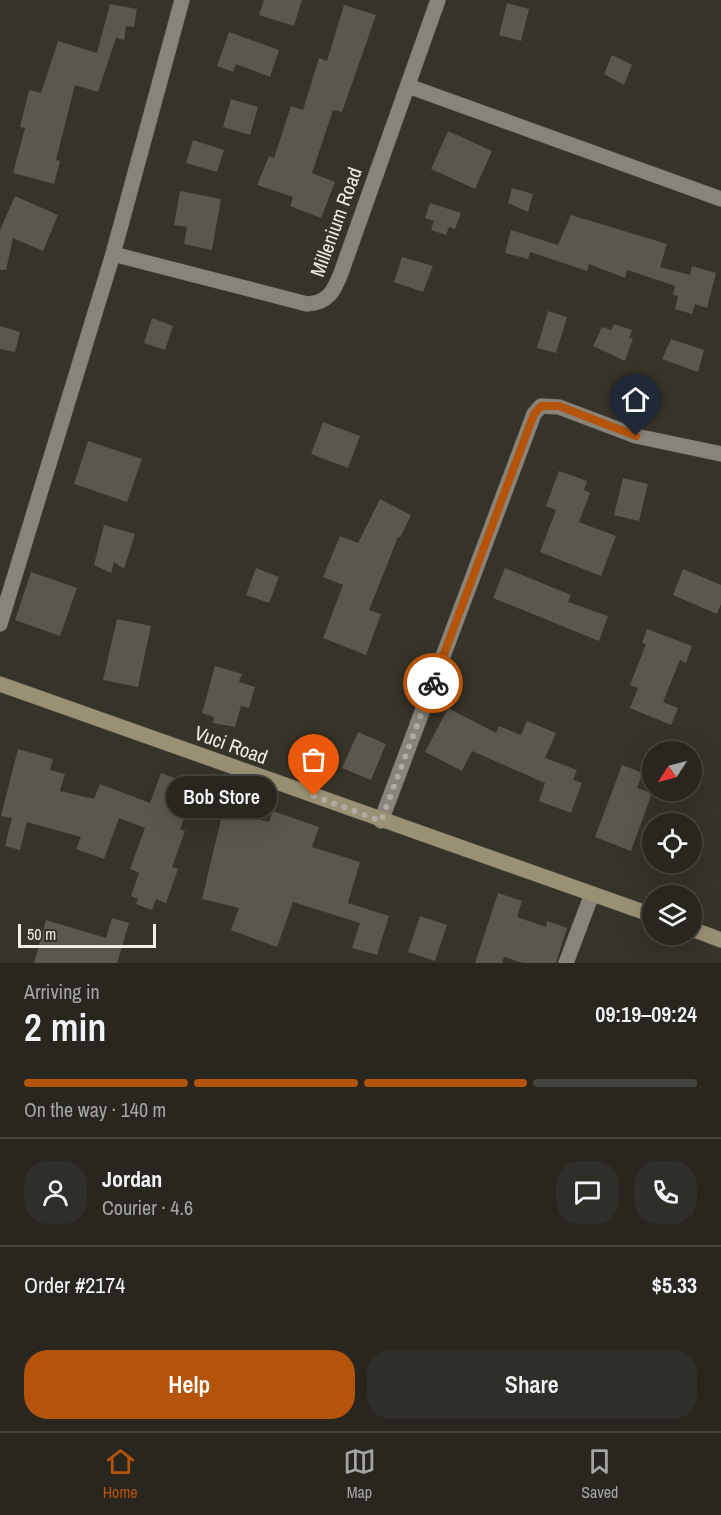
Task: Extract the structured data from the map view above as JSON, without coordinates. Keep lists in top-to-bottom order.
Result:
{
  "streets": {
    "main road": ["Vuci Road"],
    "street": ["Millenium Road"]
  },
  "places": ["Bob Store"],
  "scale_bar": "50 m",
  "north": "bottom left",
  "page": {
    "bubble": "Bob Store",
    "scale": "50 m",
    "heading": ["2 min", "Arriving in", "09:19–09:24"],
    "panel": [
      "Jordan",
      "Courier · 4.6",
      "Order #2174",
      "$5.33"
    ],
    "bar": "On the way · 140 m",
    "buttons": ["Help", "Share"],
    "tabs": ["Home", "Map", "Saved"]
  }
}
